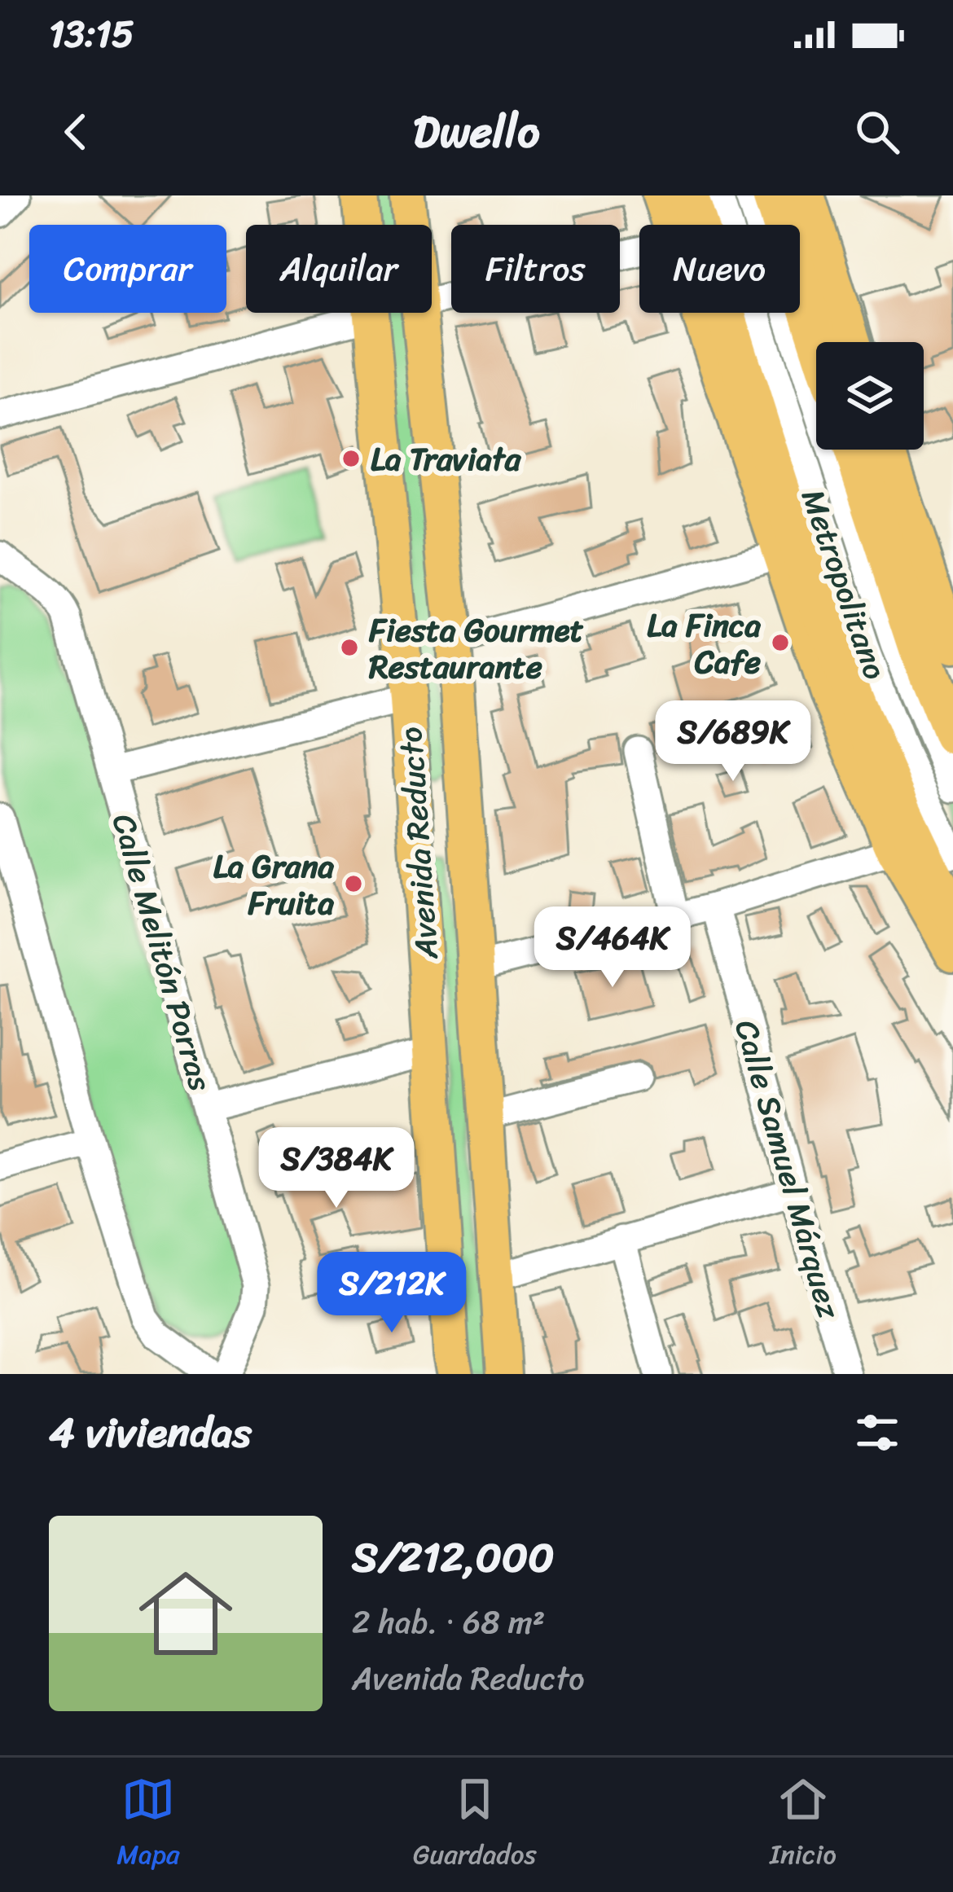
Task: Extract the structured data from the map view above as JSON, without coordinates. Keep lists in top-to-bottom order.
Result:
{
  "streets": {
    "main road": ["Avenida Reducto"],
    "street": ["Metropolitano", "Calle Melitón Porras", "Calle Samuel Márquez"]
  },
  "places": [
    "La Traviata",
    "La Finca Cafe",
    "Fiesta Gourmet Restaurante",
    "La Grana Fruita"
  ],
  "page": {
    "status": "13:15",
    "header": "Dwello",
    "chip": [
      "Comprar",
      "Alquilar",
      "Filtros",
      "Nuevo"
    ],
    "price": [
      "S/689K",
      "S/464K",
      "S/384K",
      "S/212K"
    ],
    "heading": "4 viviendas",
    "list": [
      {
        "name": "S/212,000",
        "note": "2 hab. · 68 m² · Avenida Reducto"
      }
    ],
    "tabs": ["Mapa", "Guardados", "Inicio"]
  }
}
